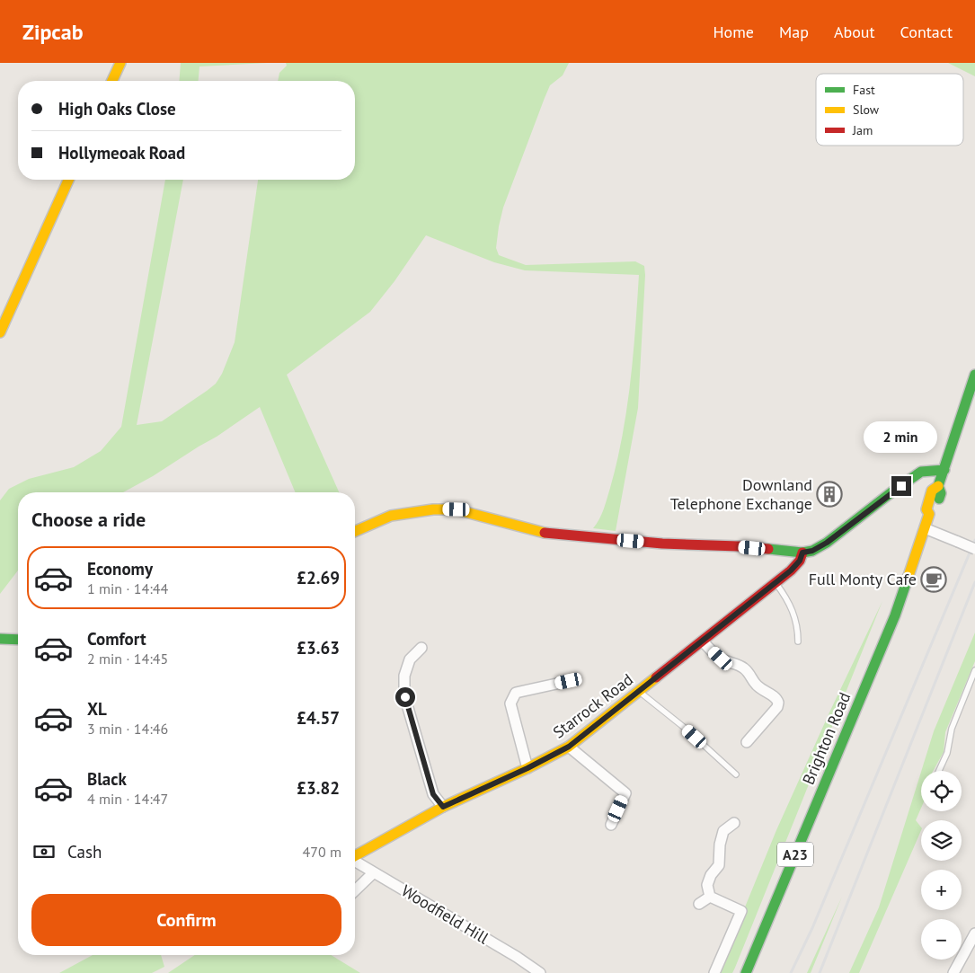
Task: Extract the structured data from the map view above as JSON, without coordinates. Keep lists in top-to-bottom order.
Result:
{
  "streets": {
    "main road": ["Starrock Road", "Brighton Road", "A23"],
    "street": ["Woodfield Hill"]
  },
  "places": {
    "building": ["Downland Telephone Exchange"],
    "cafe": ["Full Monty Cafe"]
  },
  "legend": ["Fast", "Slow", "Jam"],
  "page": {
    "header": "Zipcab",
    "nav": [
      "Home",
      "Map",
      "About",
      "Contact"
    ],
    "banner": ["High Oaks Close", "Hollymeoak Road"],
    "bubble": "2 min",
    "heading": "Choose a ride",
    "list": [
      {
        "name": "Economy",
        "note": "1 min · 14:44",
        "value": "£2.69"
      },
      {
        "name": "Comfort",
        "note": "2 min · 14:45",
        "value": "£3.63"
      },
      {
        "name": "XL",
        "note": "3 min · 14:46",
        "value": "£4.57"
      },
      {
        "name": "Black",
        "note": "4 min · 14:47",
        "value": "£3.82"
      }
    ],
    "map_buttons": ["+", "−"],
    "pay": ["Cash", "470 m"],
    "buttons": "Confirm"
  }
}
